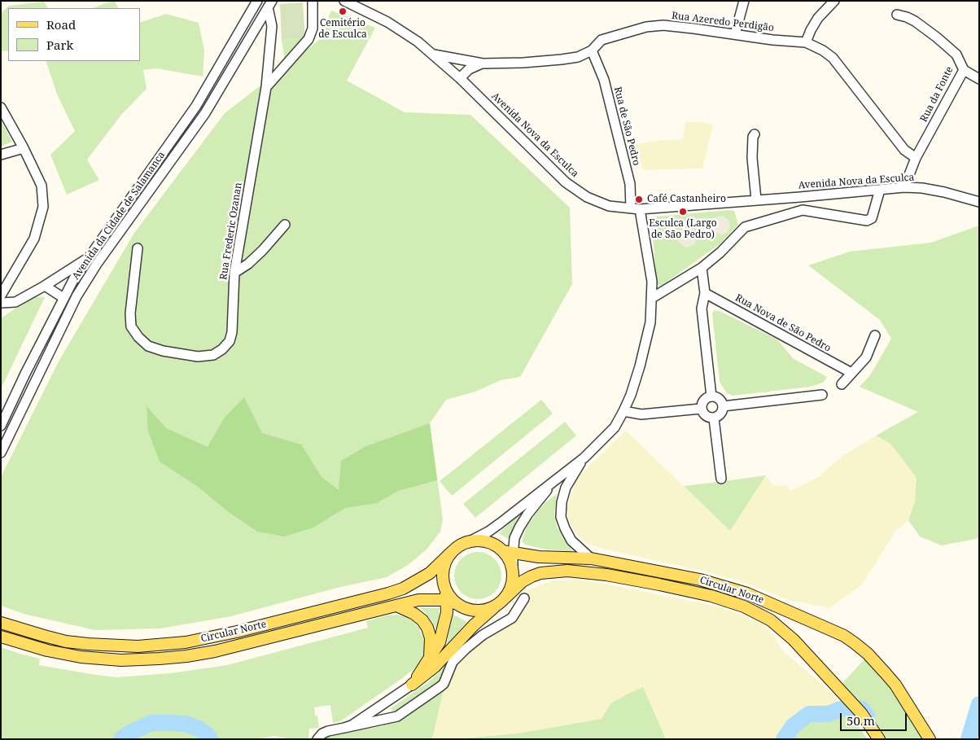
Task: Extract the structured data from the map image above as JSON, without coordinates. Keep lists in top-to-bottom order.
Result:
{
  "streets": {
    "main road": ["Circular Norte"],
    "street": [
      "Rua Azeredo Perdigão",
      "Rua da Fonte",
      "Rua de São Pedro",
      "Avenida Nova da Esculca",
      "Avenida da Cidade de Salamanca",
      "Rua Frederic Ozanan",
      "Rua Nova de São Pedro"
    ]
  },
  "crossings": [
    ["Rua Azeredo Perdigão", "Rua da Fonte"],
    ["Rua Azeredo Perdigão", "Rua de São Pedro"],
    ["Rua da Fonte", "Avenida Nova da Esculca"],
    ["Rua de São Pedro", "Avenida Nova da Esculca"],
    ["Avenida da Cidade de Salamanca", "Rua Frederic Ozanan"]
  ],
  "places": ["Cemitério de Esculca", "Café Castanheiro", "Esculca (Largo de São Pedro)"],
  "legend": ["Road", "Park"],
  "scale_bar": "50 m"
}
